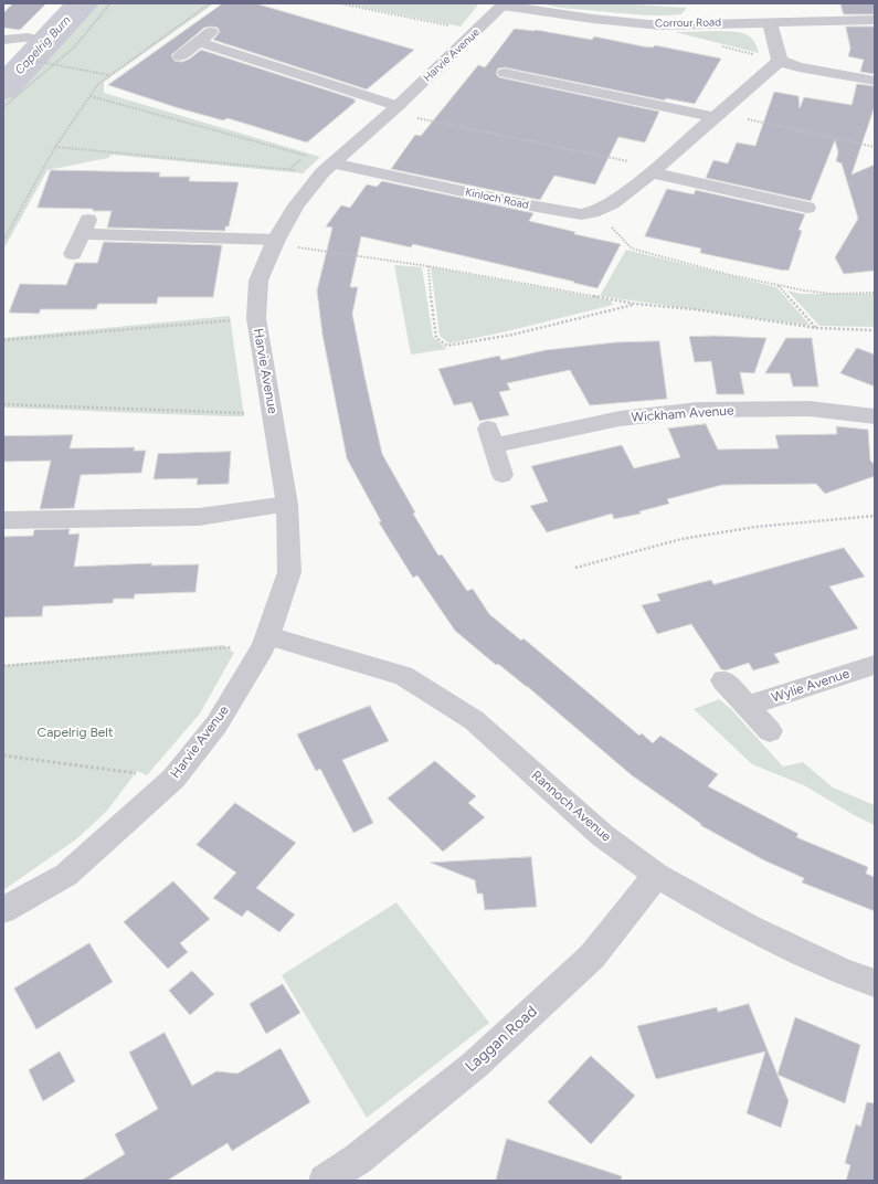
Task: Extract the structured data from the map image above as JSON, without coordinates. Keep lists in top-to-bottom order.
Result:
{
  "streets": {
    "street": [
      "Corrour Road",
      "Harvie Avenue",
      "Kinloch Road",
      "Wickham Avenue",
      "Wylie Avenue",
      "Rannoch Avenue",
      "Laggan Road"
    ]
  },
  "crossings": [
    ["Corrour Road", "Harvie Avenue"],
    ["Harvie Avenue", "Kinloch Road"],
    ["Harvie Avenue", "Rannoch Avenue"],
    ["Rannoch Avenue", "Laggan Road"]
  ],
  "water": ["Capelrig Burn"],
  "parks": ["Capelrig Belt"]
}
